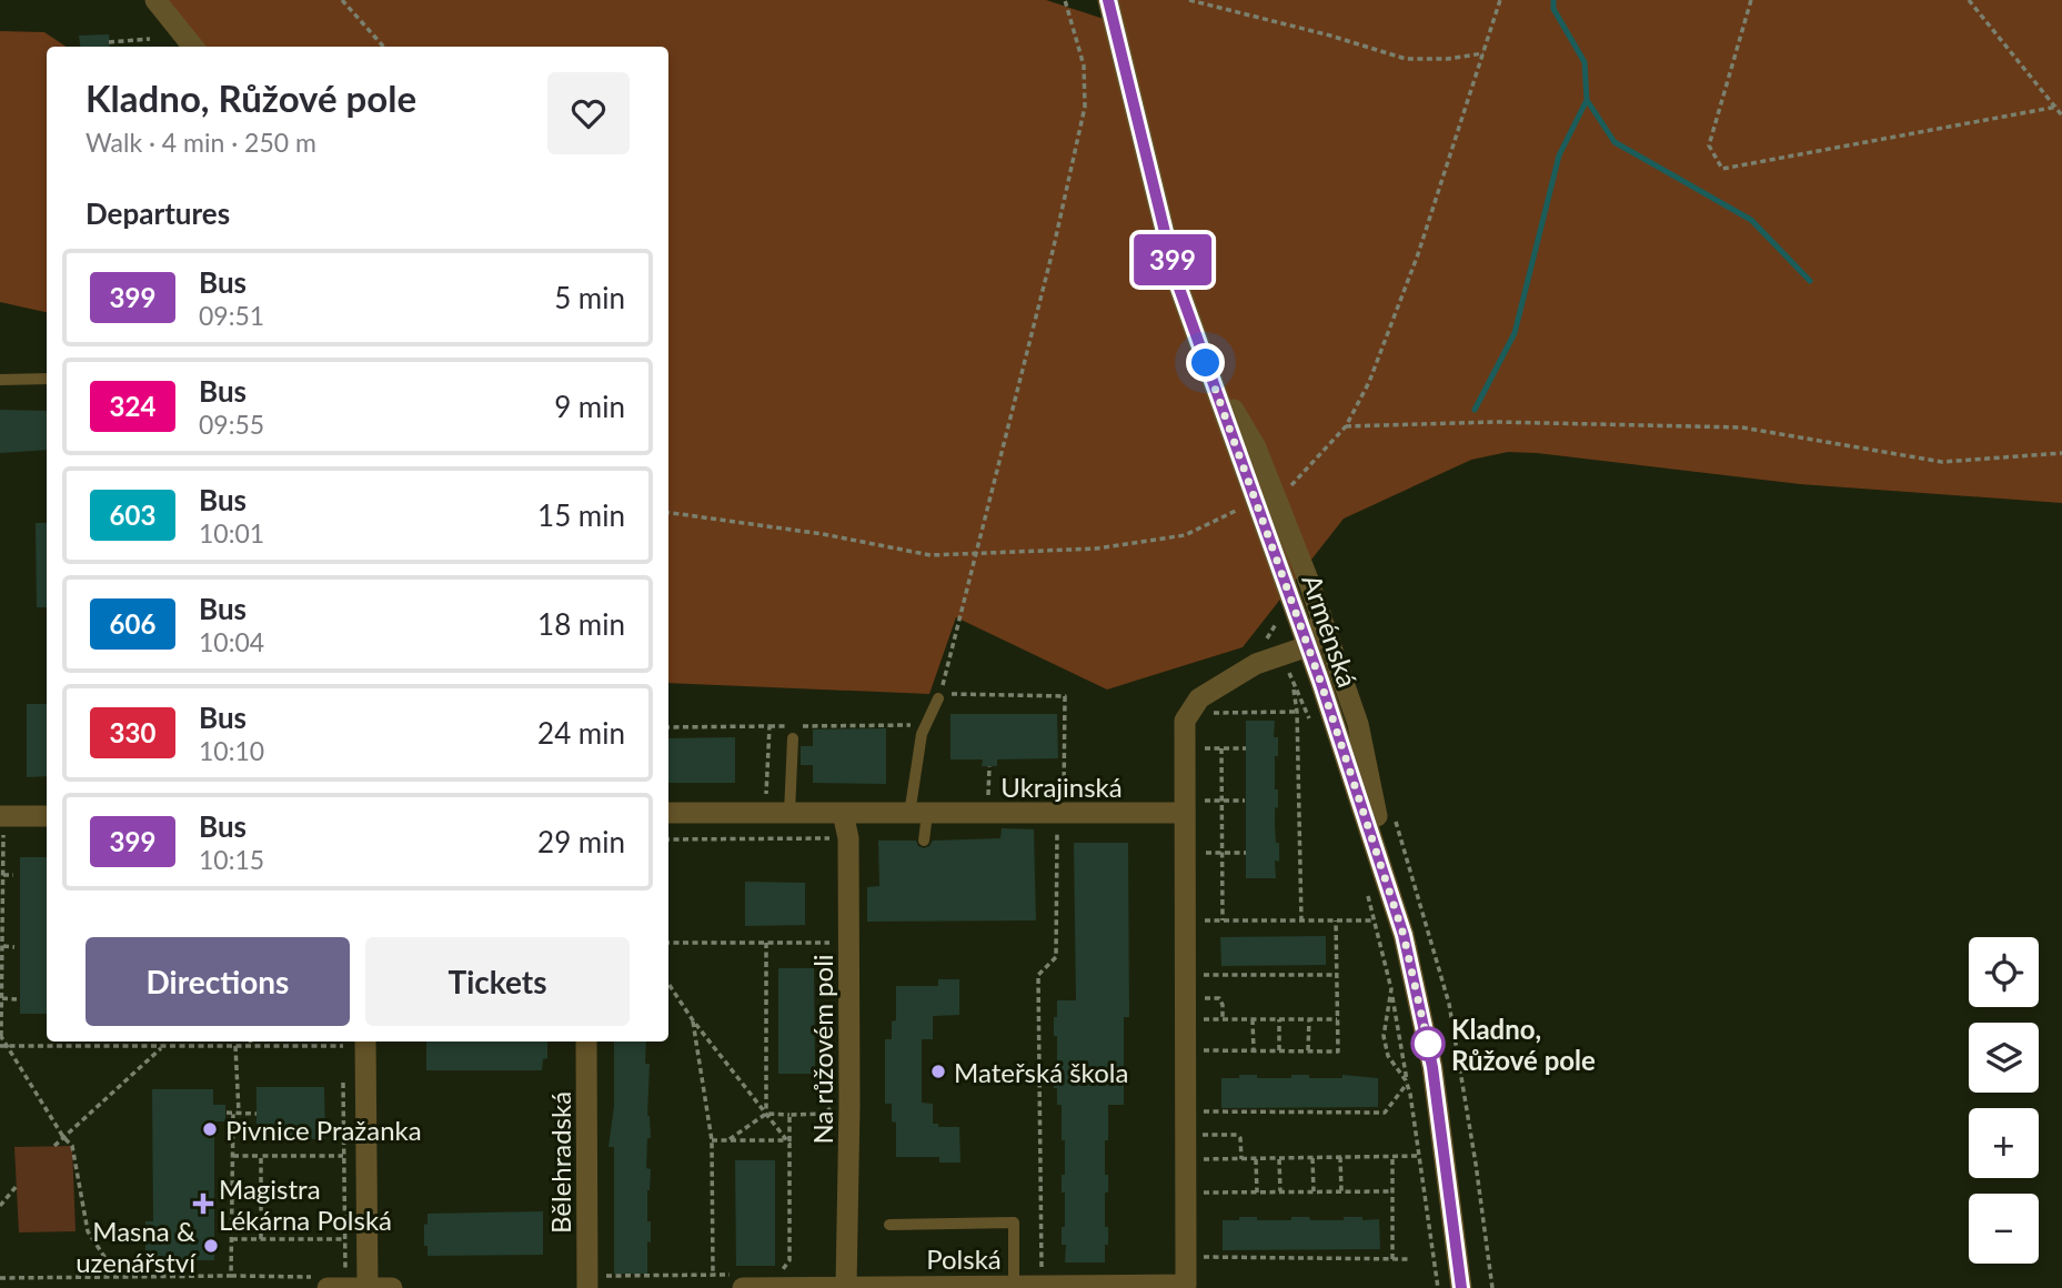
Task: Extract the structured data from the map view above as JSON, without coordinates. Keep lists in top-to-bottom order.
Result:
{
  "streets": {
    "street": [
      "Arménská",
      "Ukrajinská",
      "Na růžovém poli",
      "Bělehradská",
      "Polská"
    ]
  },
  "crossings": [
    ["Ukrajinská", "Na růžovém poli"],
    ["Ukrajinská", "Polská"],
    ["Na růžovém poli", "Polská"]
  ],
  "places": {
    "other": [
      "Kladno, Růžové pole",
      "Mateřská škola",
      "Pivnice Pražanka",
      "Masna & uzenářství"
    ],
    "health": ["Magistra Lékárna Polská"]
  },
  "lines": ["bus line 399"],
  "page": {
    "on_map": "399",
    "heading": [
      ["Kladno, Růžové pole", "Walk · 4 min · 250 m"],
      "Departures"
    ],
    "list": [
      {
        "mark": "399",
        "name": "Bus",
        "note": "09:51",
        "value": "5 min"
      },
      {
        "mark": "324",
        "name": "Bus",
        "note": "09:55",
        "value": "9 min"
      },
      {
        "mark": "603",
        "name": "Bus",
        "note": "10:01",
        "value": "15 min"
      },
      {
        "mark": "606",
        "name": "Bus",
        "note": "10:04",
        "value": "18 min"
      },
      {
        "mark": "330",
        "name": "Bus",
        "note": "10:10",
        "value": "24 min"
      },
      {
        "mark": "399",
        "name": "Bus",
        "note": "10:15",
        "value": "29 min"
      }
    ],
    "buttons": ["Directions", "Tickets"],
    "map_buttons": ["+", "−"]
  }
}
